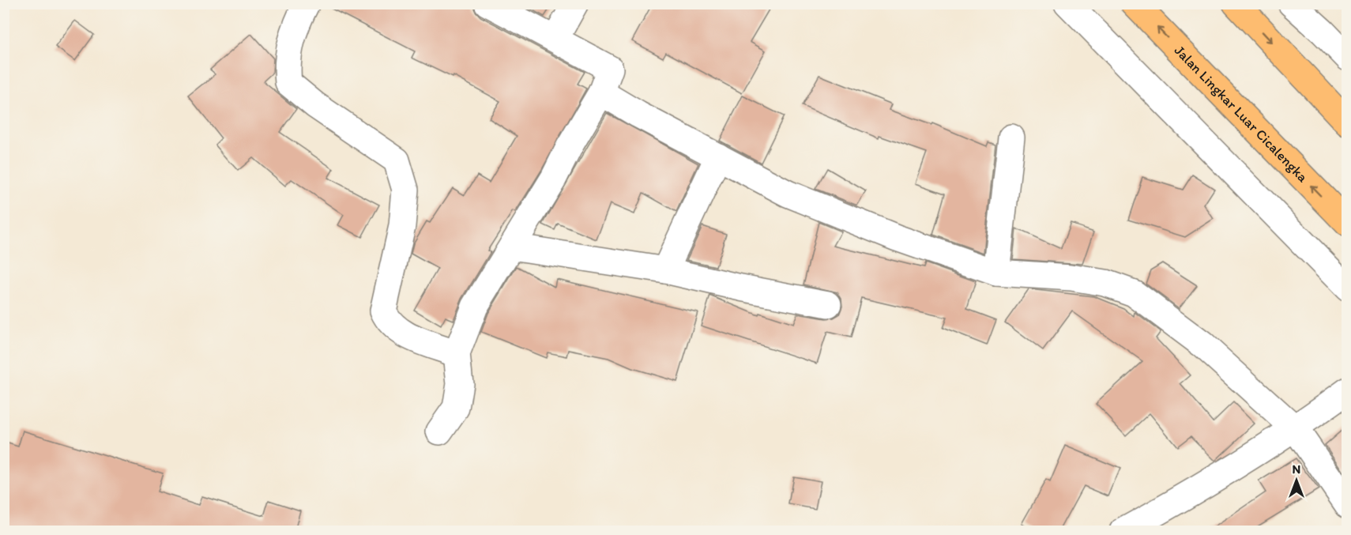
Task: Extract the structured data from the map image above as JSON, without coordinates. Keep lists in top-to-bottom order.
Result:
{
  "streets": {
    "highway": ["Jalan Lingkar Luar Cicalengka"]
  },
  "north": "top"
}
